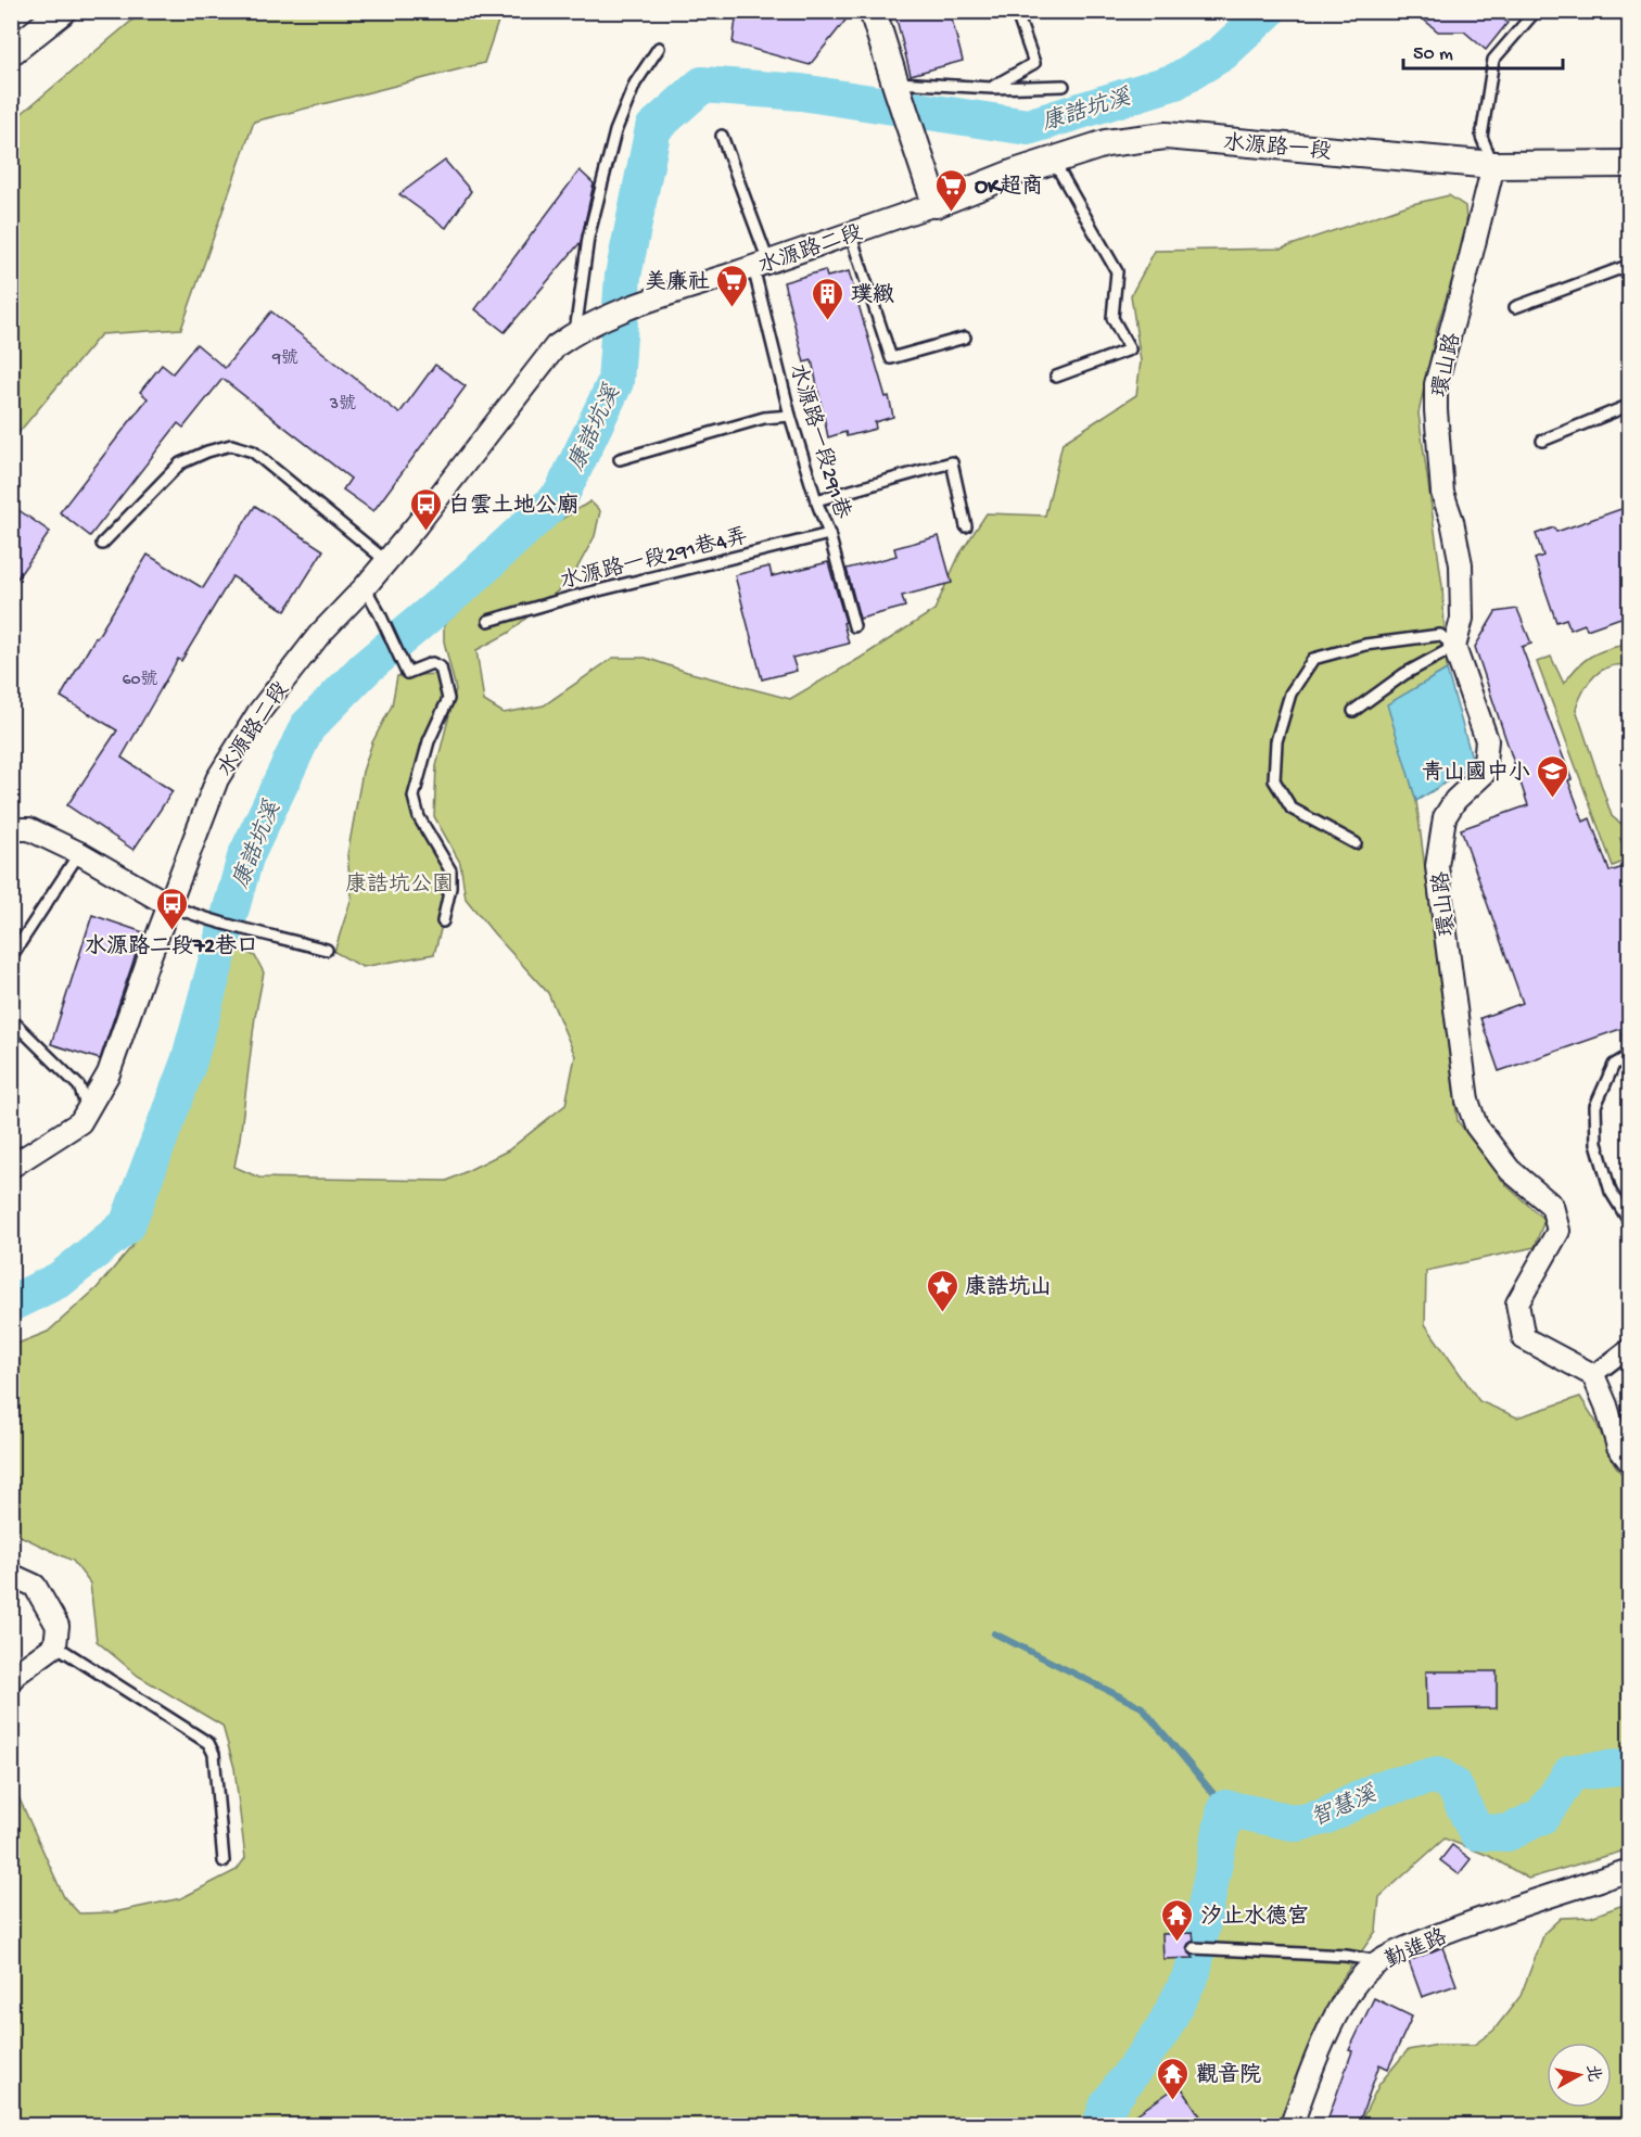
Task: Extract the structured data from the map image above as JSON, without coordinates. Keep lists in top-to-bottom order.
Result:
{
  "streets": {
    "street": [
      "水源路一段",
      "水源路二段",
      "環山路",
      "勤進路"
    ],
    "lane": ["水源路一段291巷", "水源路一段291巷4弄"]
  },
  "crossings": [
    ["水源路一段", "水源路二段"],
    ["水源路一段", "環山路"],
    ["水源路二段", "水源路一段291巷"],
    ["水源路一段291巷", "水源路一段291巷4弄"]
  ],
  "water": ["康誥坑溪", "智慧溪"],
  "parks": ["康誥坑公園"],
  "places": {
    "supermarket": ["OK超商", "美廉社"],
    "building": ["璞緻"],
    "bus stop": ["白雲土地公廟", "水源路二段72巷口"],
    "school or university": ["青山國中小"],
    "place": ["康誥坑山"],
    "temple": ["汐止水德宮", "觀音院"]
  },
  "house_numbers": ["9號", "3號", "60號"],
  "scale_bar": "50 m",
  "north": "right"
}
